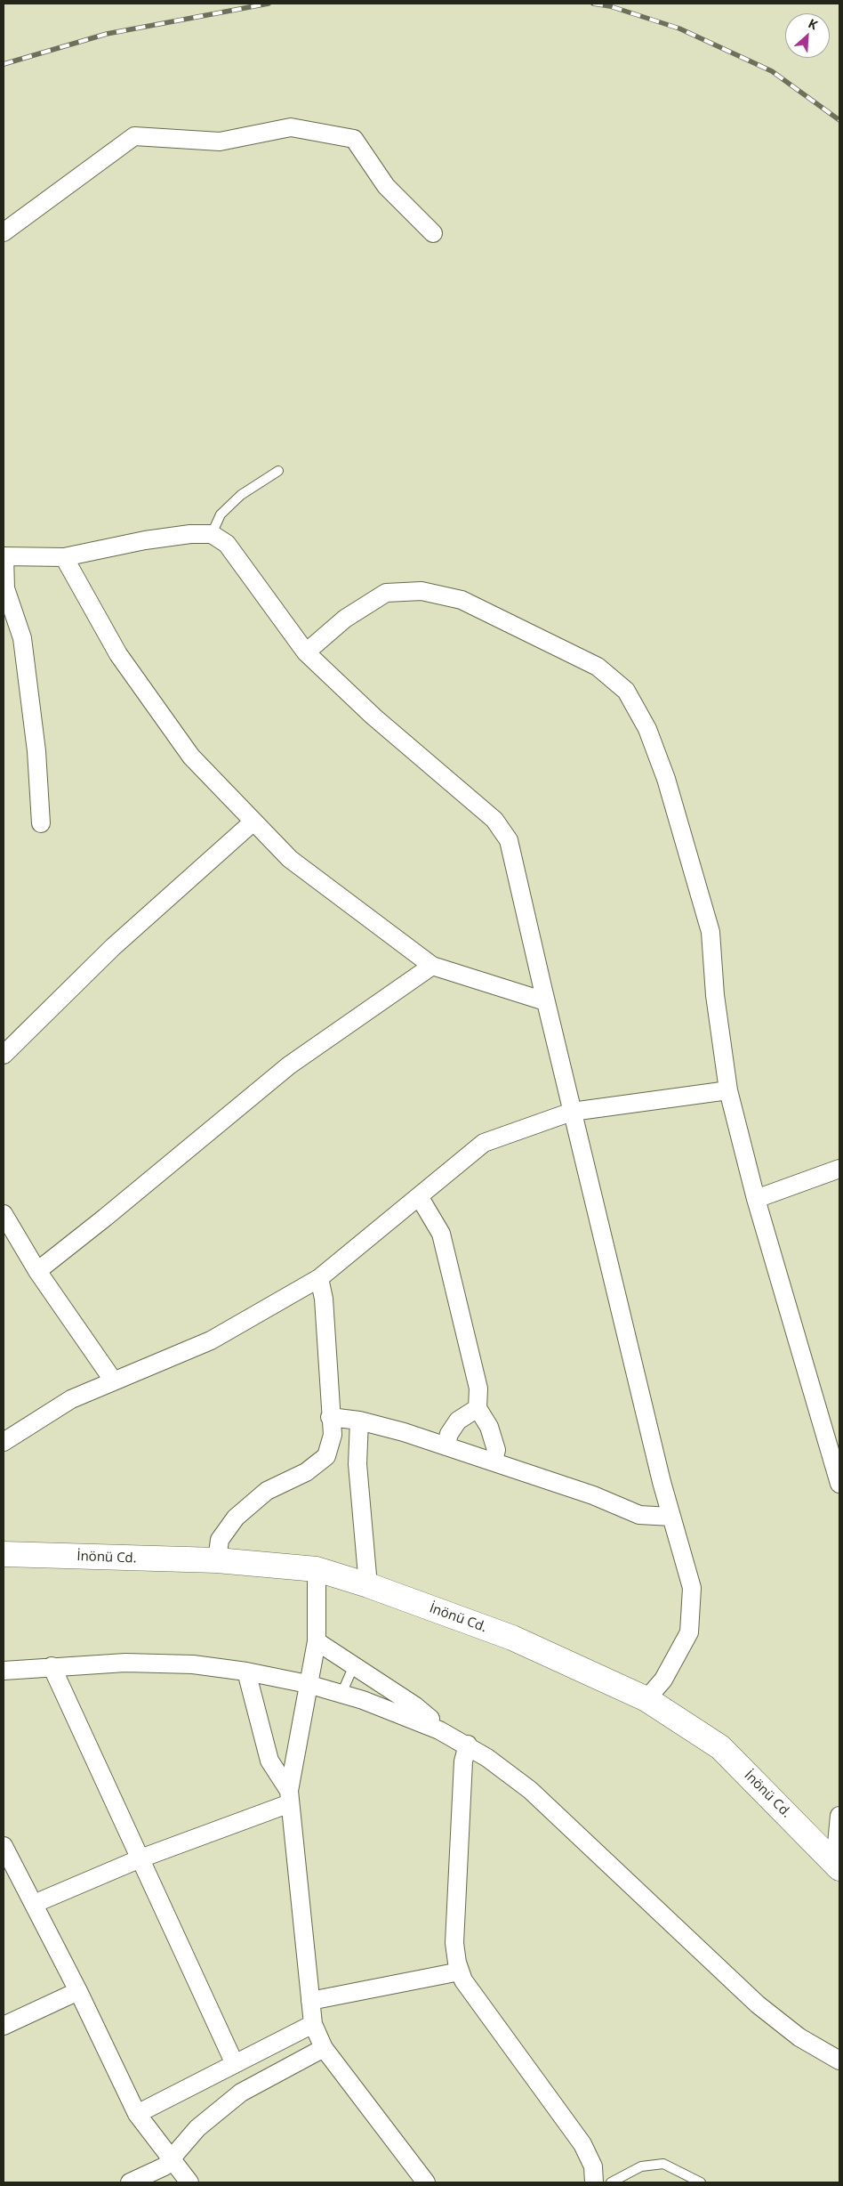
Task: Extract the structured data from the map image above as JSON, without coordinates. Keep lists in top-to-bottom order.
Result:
{
  "streets": {
    "street": ["İnönü Cd."]
  },
  "north": "top right"
}
